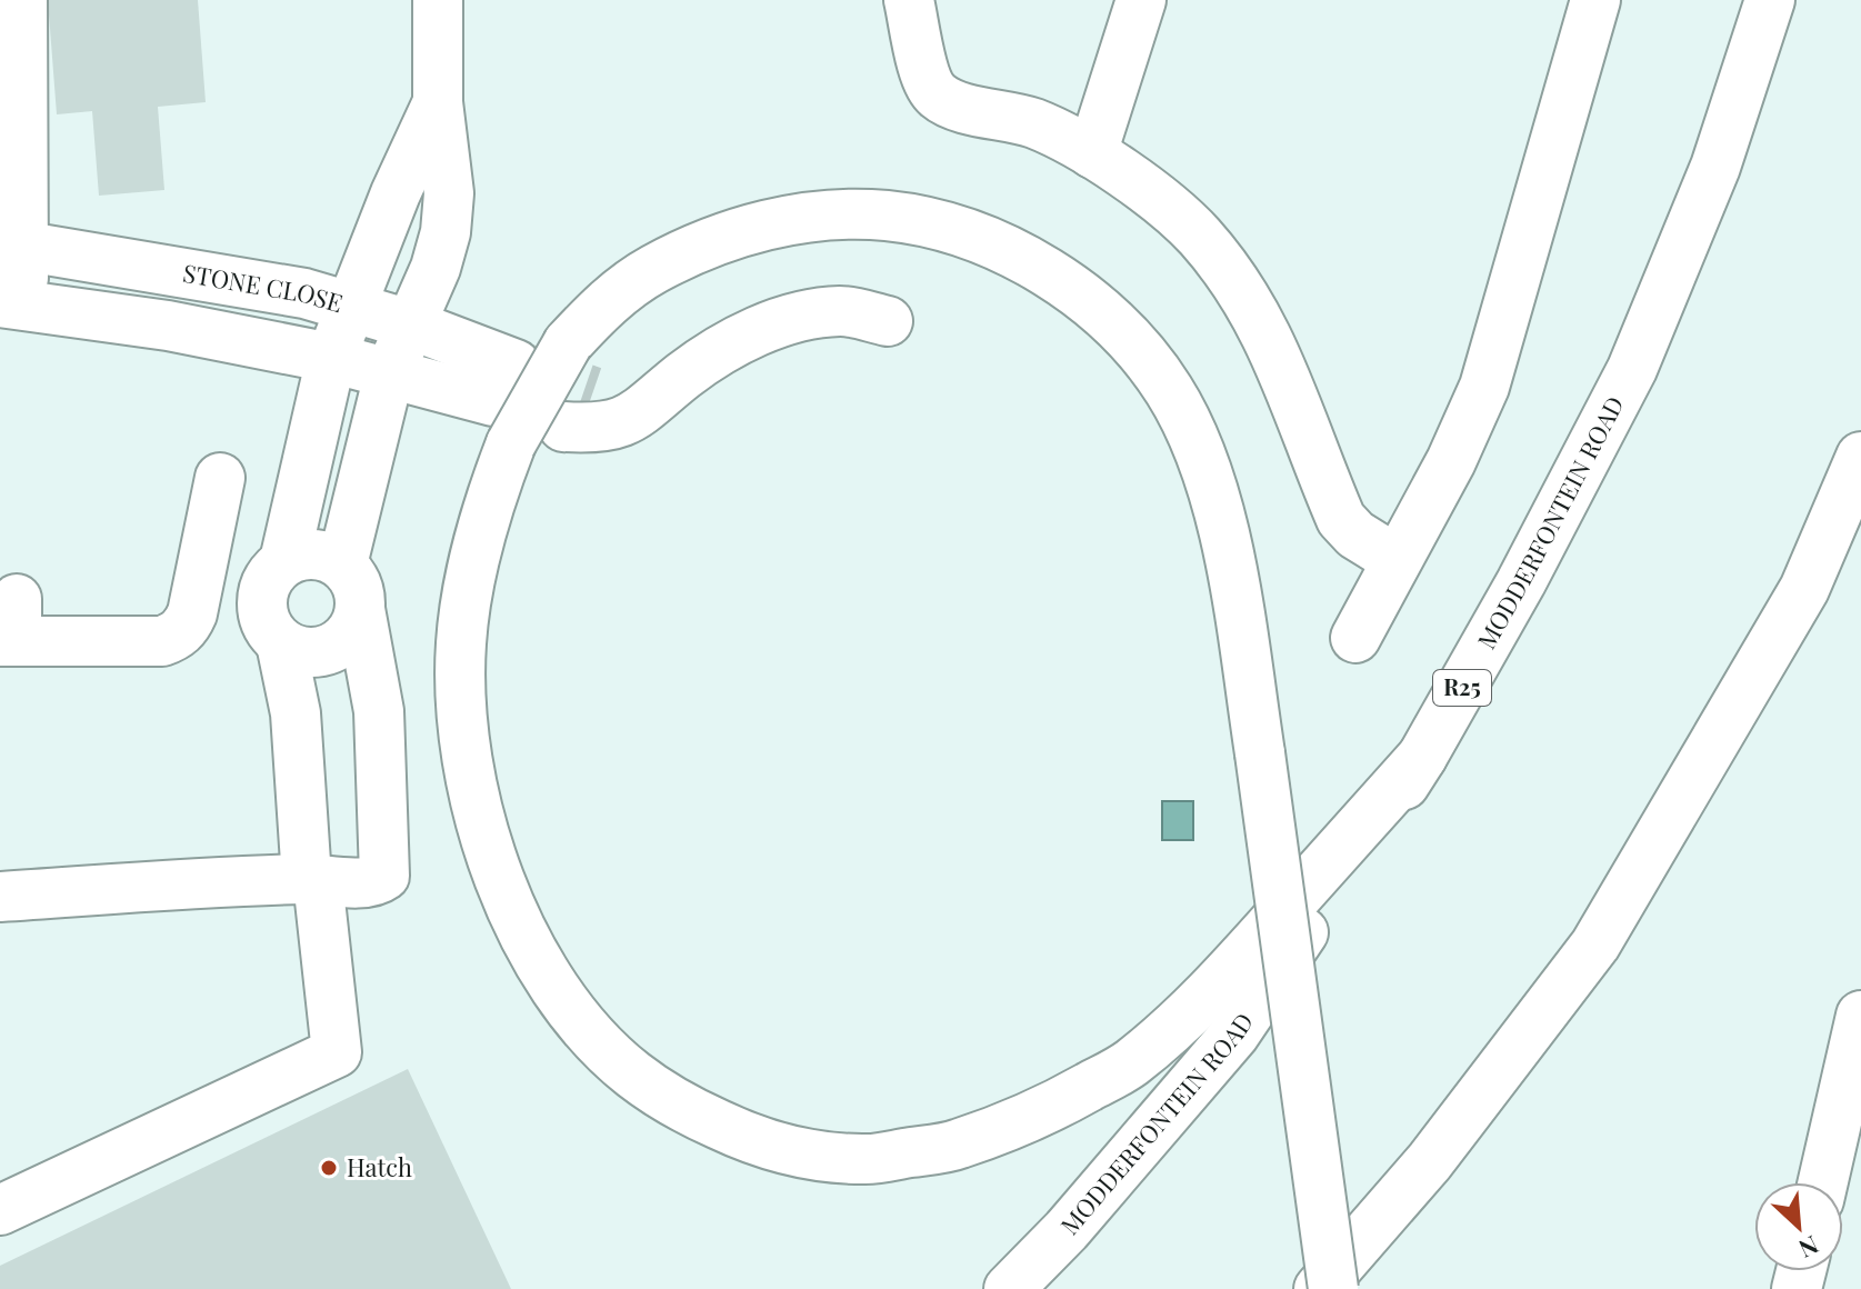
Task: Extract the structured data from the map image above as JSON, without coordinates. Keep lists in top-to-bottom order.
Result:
{
  "streets": {
    "main road": ["STONE CLOSE", "MODDERFONTEIN ROAD", "R25"]
  },
  "places": ["Hatch"],
  "north": "bottom right"
}
